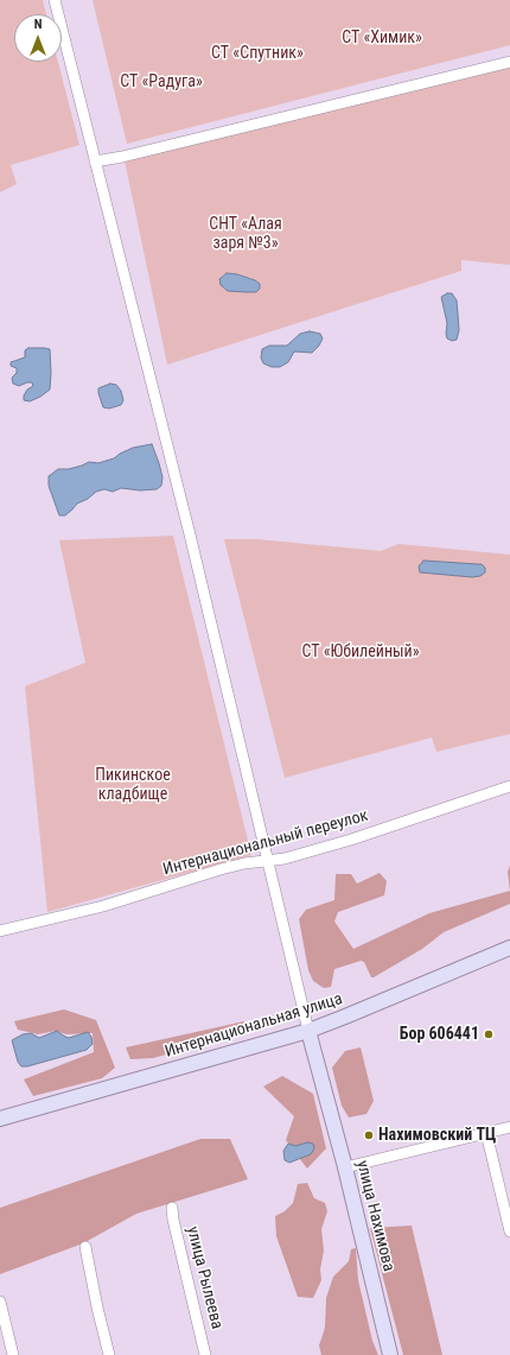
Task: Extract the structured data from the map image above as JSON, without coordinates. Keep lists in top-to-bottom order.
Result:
{
  "streets": {
    "main road": ["Интернациональная улица", "улица Нахимова"],
    "street": ["Интернациональный переулок", "улица Рылеева"]
  },
  "crossings": [
    ["Интернациональная улица", "улица Нахимова"]
  ],
  "parks": [
    "СТ «Химик»",
    "СТ «Спутник»",
    "СТ «Радуга»",
    "СНТ «Алая заря №3»",
    "СТ «Юбилейный»",
    "Пикинское кладбище"
  ],
  "places": ["Бор 606441", "Нахимовский ТЦ"],
  "north": "top"
}
